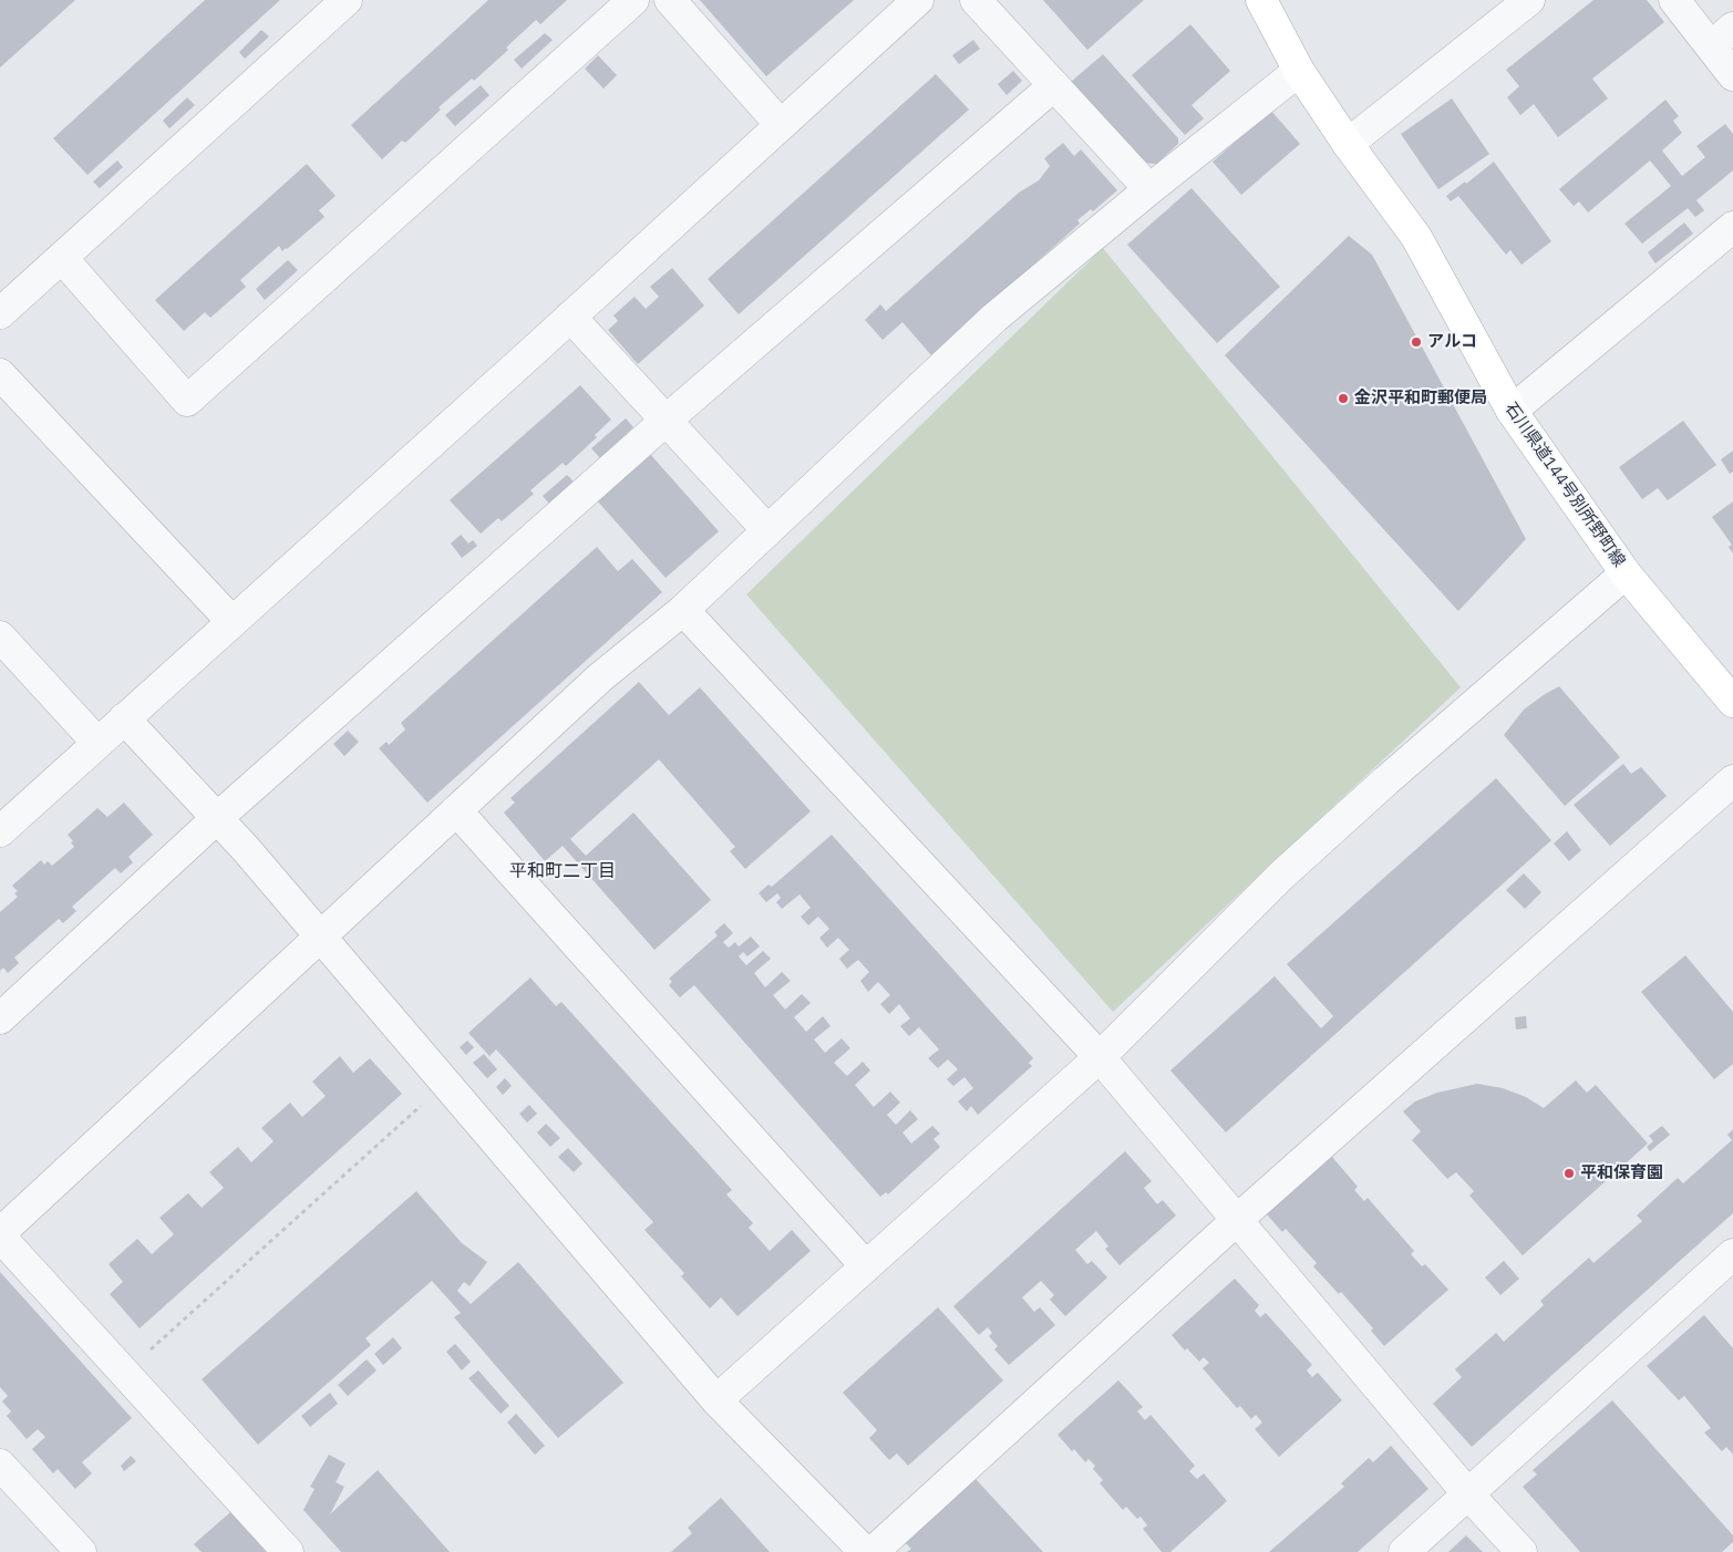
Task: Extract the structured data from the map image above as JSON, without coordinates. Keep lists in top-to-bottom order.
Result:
{
  "streets": {
    "main road": ["石川県道144号別所野町線"]
  },
  "districts": ["平和町二丁目"],
  "places": ["アルコ", "金沢平和町郵便局", "平和保育園"]
}
